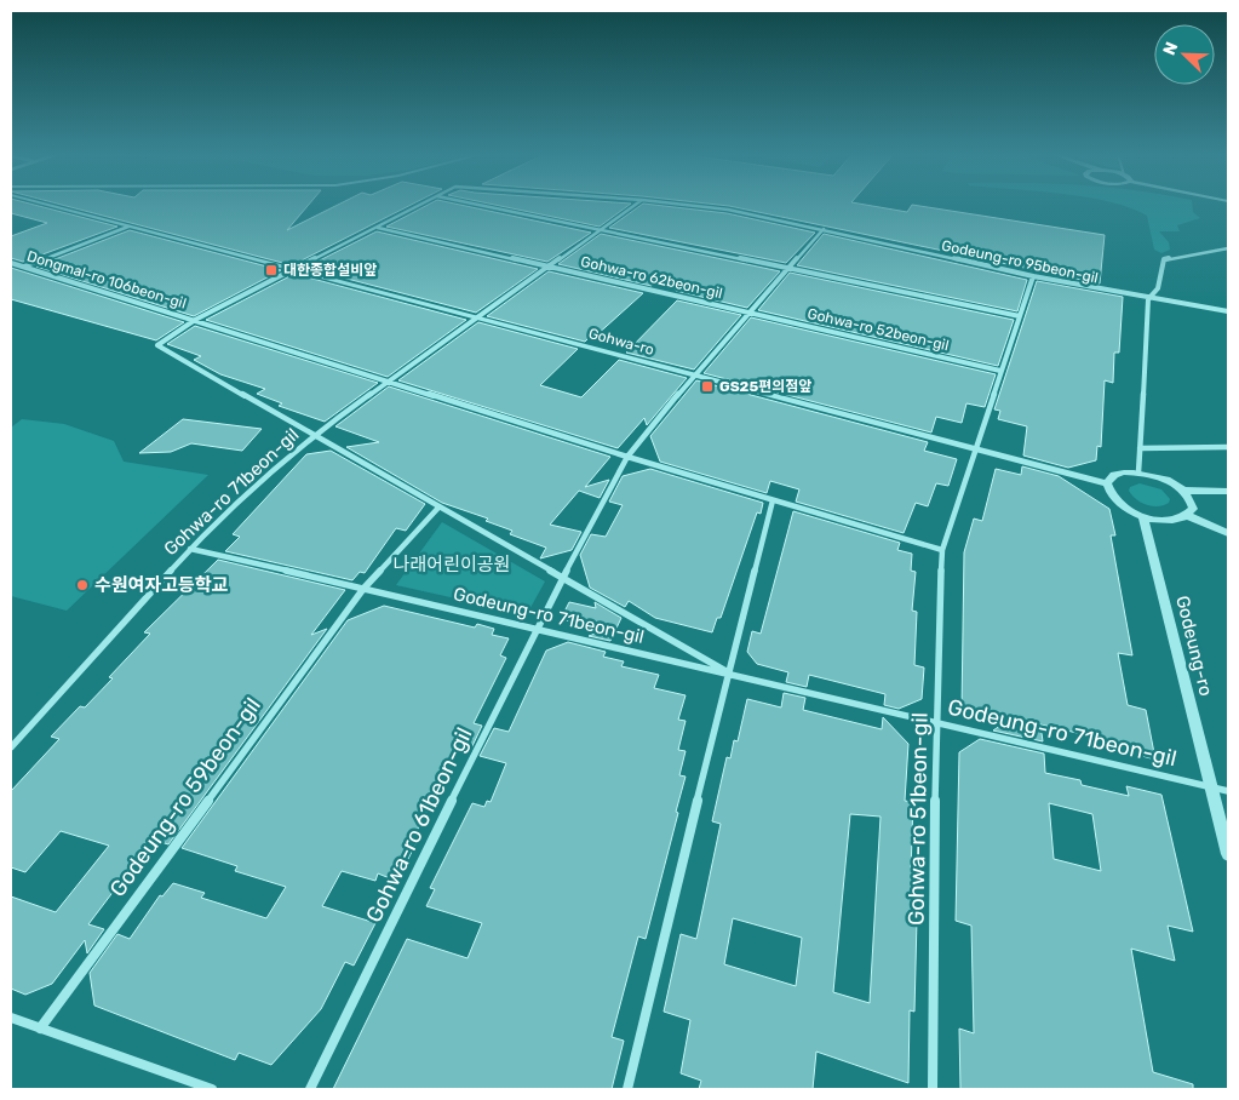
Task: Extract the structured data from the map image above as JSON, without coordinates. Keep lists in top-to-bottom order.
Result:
{
  "streets": {
    "street": [
      "Godeung-ro 95beon-gil",
      "Gohwa-ro 62beon-gil",
      "Dongmal-ro 106beon-gil",
      "Gohwa-ro 52beon-gil",
      "Gohwa-ro",
      "Gohwa-ro 71beon-gil",
      "Godeung-ro 71beon-gil",
      "Godeung-ro",
      "Godeung-ro 59beon-gil",
      "Gohwa-ro 51beon-gil",
      "Gohwa-ro 61beon-gil"
    ]
  },
  "crossings": [
    ["Gohwa-ro 62beon-gil", "Gohwa-ro 52beon-gil"],
    ["Gohwa-ro 62beon-gil", "Gohwa-ro 71beon-gil"],
    ["Gohwa-ro", "Gohwa-ro 71beon-gil"],
    ["Gohwa-ro", "Gohwa-ro 51beon-gil"],
    ["Gohwa-ro", "Gohwa-ro 61beon-gil"],
    ["Gohwa-ro 71beon-gil", "Godeung-ro 71beon-gil"],
    ["Godeung-ro 71beon-gil", "Godeung-ro"],
    ["Godeung-ro 71beon-gil", "Godeung-ro 59beon-gil"],
    ["Godeung-ro 71beon-gil", "Gohwa-ro 51beon-gil"],
    ["Godeung-ro 71beon-gil", "Gohwa-ro 61beon-gil"]
  ],
  "parks": ["나래어린이공원"],
  "places": {
    "transit": ["대한종합설비앞", "GS25편의점앞"],
    "other": ["수원여자고등학교"]
  },
  "north": "top left"
}
